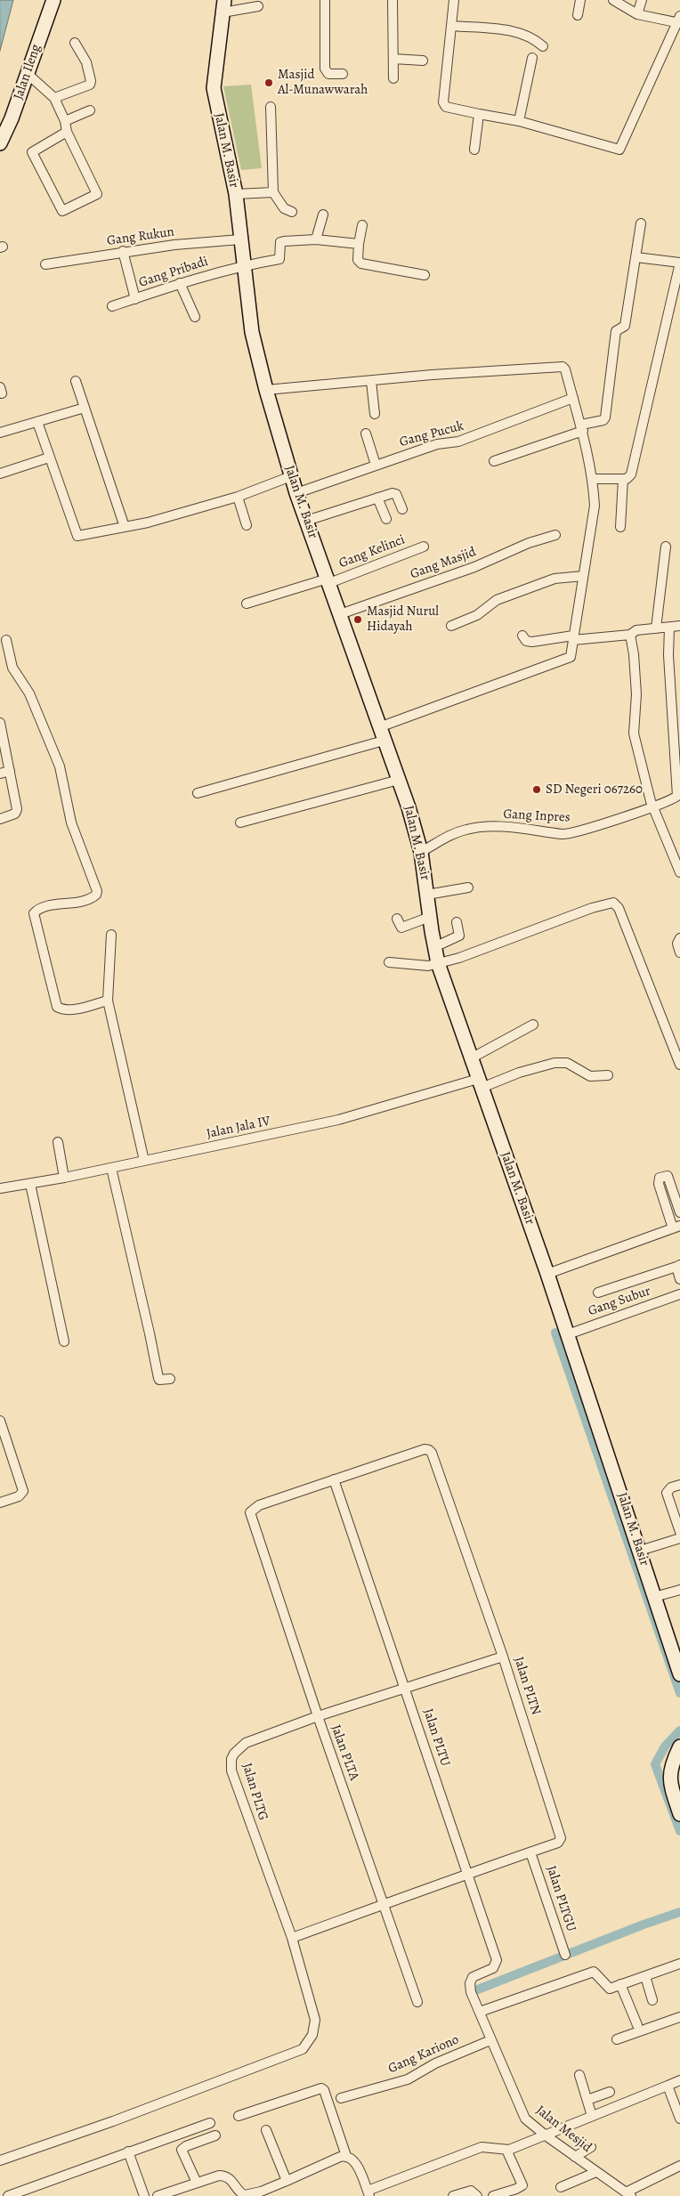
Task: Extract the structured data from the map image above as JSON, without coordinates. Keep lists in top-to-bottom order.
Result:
{
  "streets": {
    "main road": ["Jalan Ileng", "Jalan M. Basir"],
    "street": [
      "Gang Rukun",
      "Gang Pribadi",
      "Gang Pucuk",
      "Gang Kelinci",
      "Gang Masjid",
      "Gang Inpres",
      "Jalan Jala IV",
      "Gang Subur",
      "Jalan PLTN",
      "Jalan PLTU",
      "Jalan PLTA",
      "Jalan PLTG",
      "Jalan PLTGU",
      "Gang Kariono",
      "Jalan Mesjid"
    ]
  },
  "crossings": [
    ["Jalan M. Basir", "Gang Rukun"],
    ["Jalan M. Basir", "Gang Pribadi"],
    ["Jalan M. Basir", "Gang Pucuk"],
    ["Jalan M. Basir", "Gang Kelinci"],
    ["Jalan M. Basir", "Gang Masjid"],
    ["Jalan M. Basir", "Gang Inpres"],
    ["Jalan M. Basir", "Jalan Jala IV"],
    ["Jalan M. Basir", "Gang Subur"],
    ["Jalan PLTN", "Jalan PLTU"],
    ["Jalan PLTN", "Jalan PLTA"],
    ["Jalan PLTN", "Jalan PLTG"],
    ["Jalan PLTN", "Jalan PLTGU"],
    ["Jalan PLTU", "Jalan PLTG"],
    ["Jalan PLTU", "Jalan Mesjid"],
    ["Jalan PLTA", "Jalan PLTG"],
    ["Gang Kariono", "Jalan Mesjid"]
  ],
  "places": ["Masjid Al-Munawwarah", "Masjid Nurul Hidayah", "SD Negeri 067260"]
}
